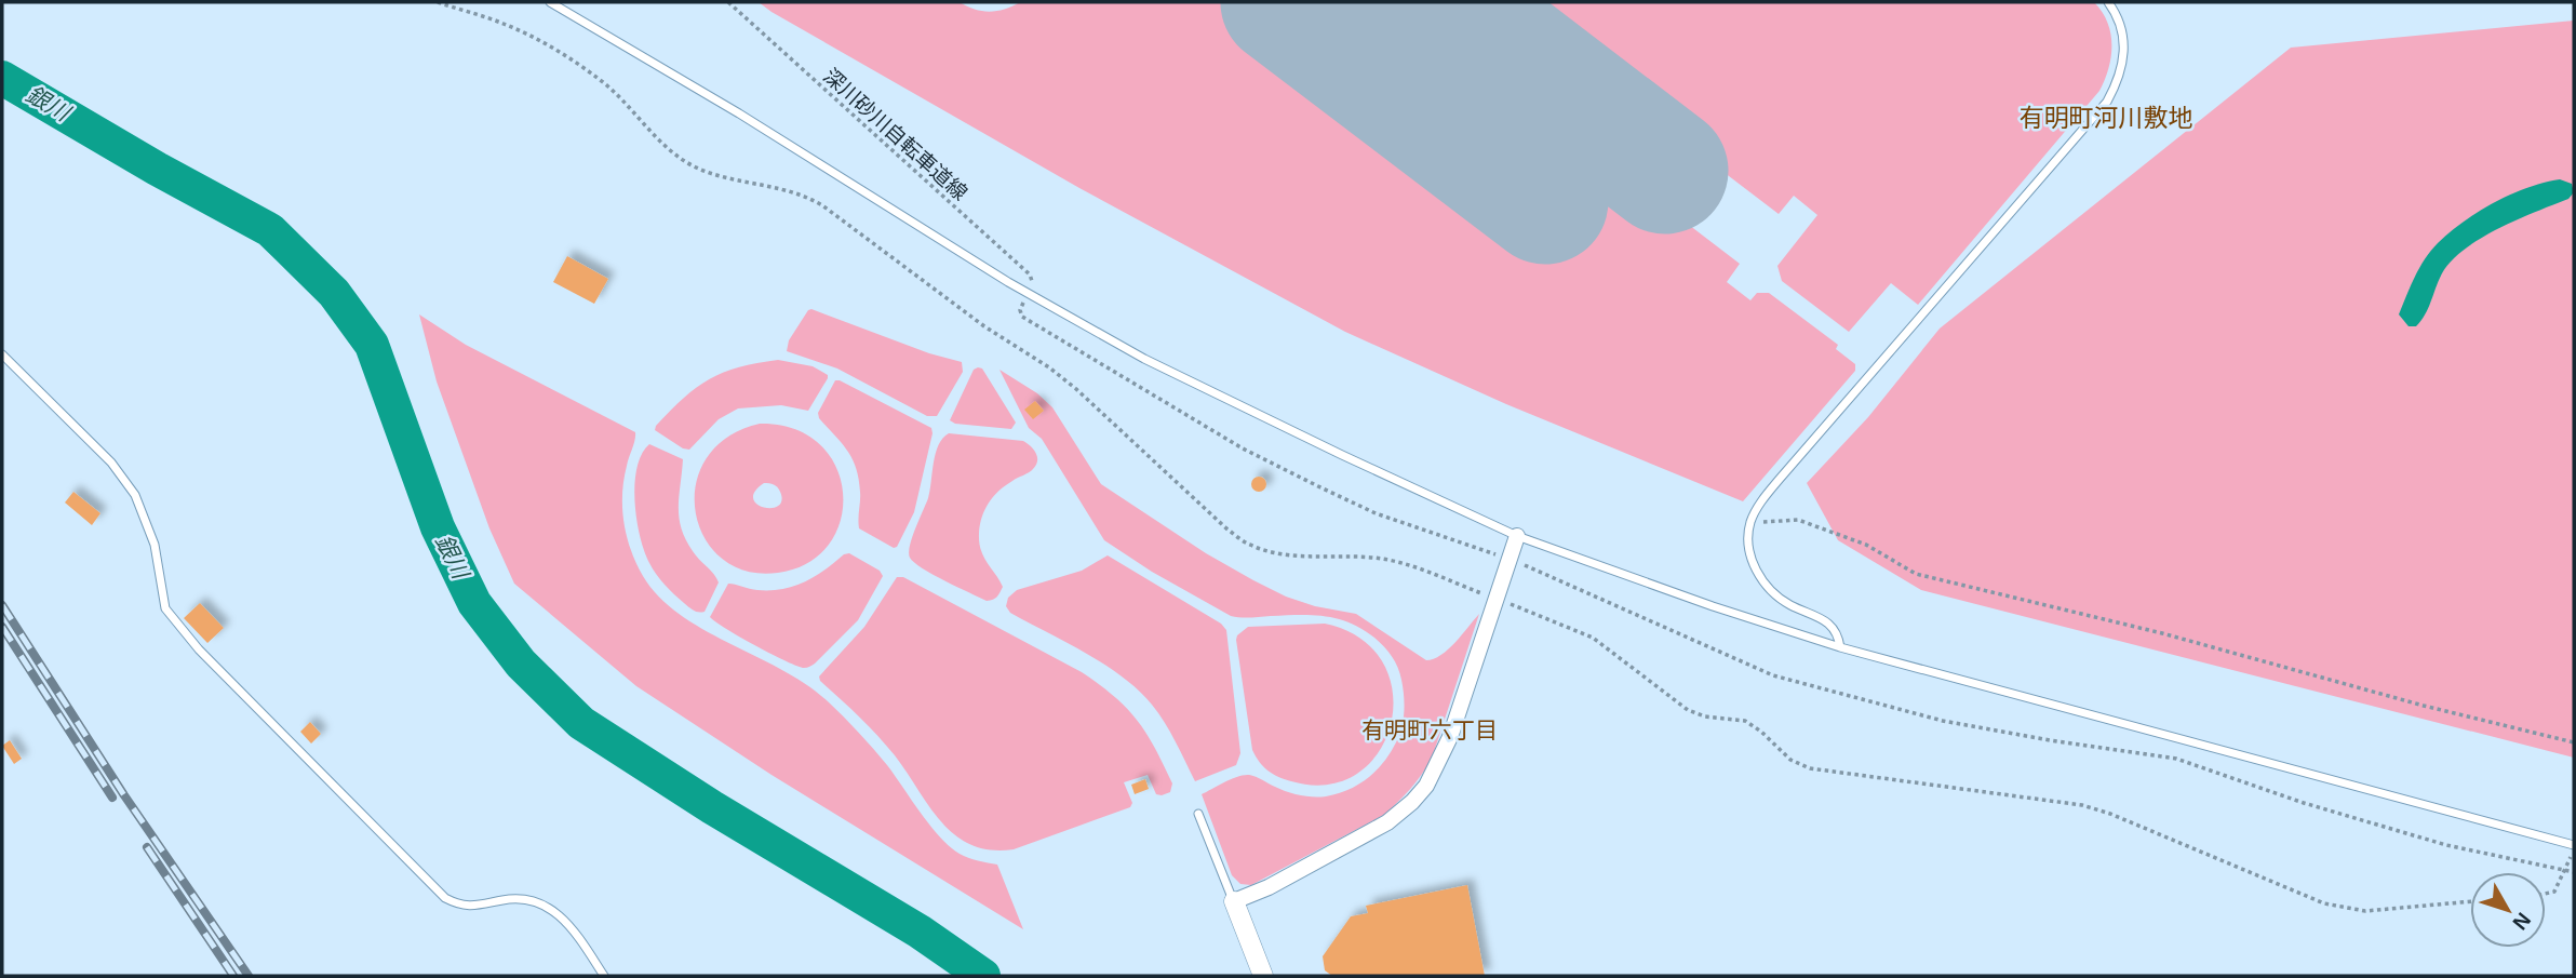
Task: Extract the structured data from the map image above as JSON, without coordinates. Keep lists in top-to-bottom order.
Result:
{
  "streets": {
    "path": ["深川砂川自転車道線"]
  },
  "districts": ["有明町河川敷地", "有明町六丁目"],
  "water": ["銀川"],
  "north": "bottom right"
}
